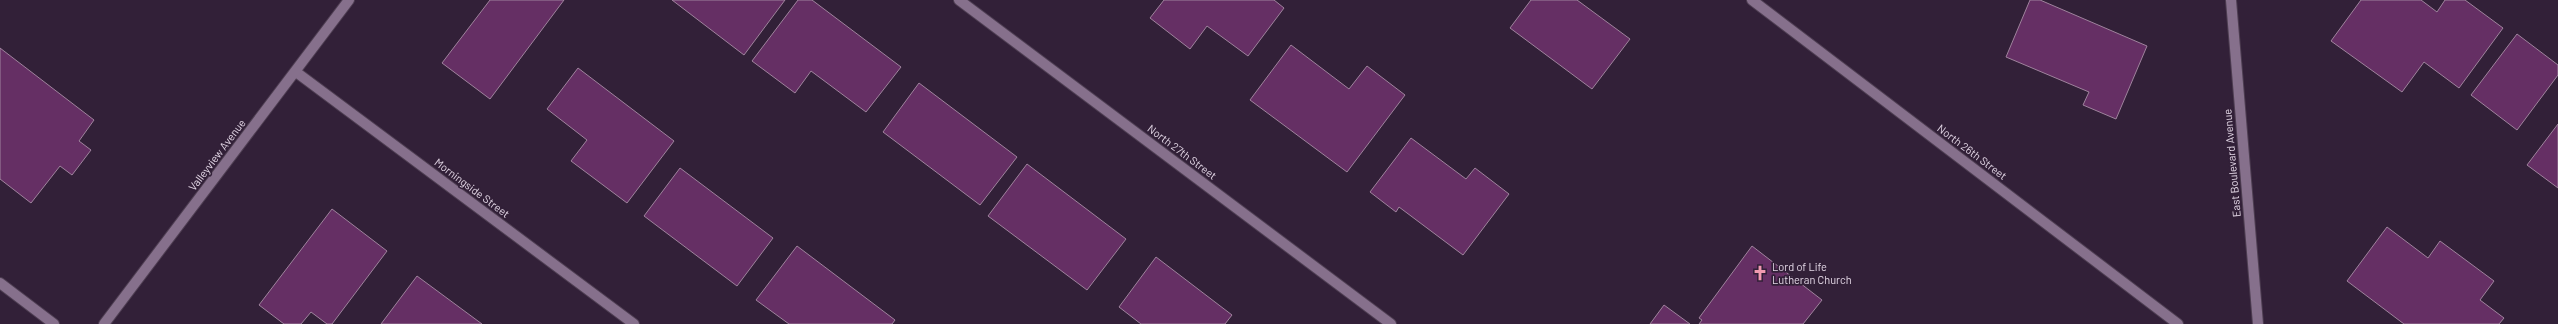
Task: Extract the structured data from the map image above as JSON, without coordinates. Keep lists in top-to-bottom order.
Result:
{
  "streets": {
    "street": [
      "North 27th Street",
      "North 26th Street",
      "Valleyview Avenue",
      "East Boulevard Avenue",
      "Morningside Street"
    ]
  },
  "crossings": [
    ["Valleyview Avenue", "Morningside Street"]
  ],
  "places": {
    "church": ["Lord of Life Lutheran Church"]
  }
}
